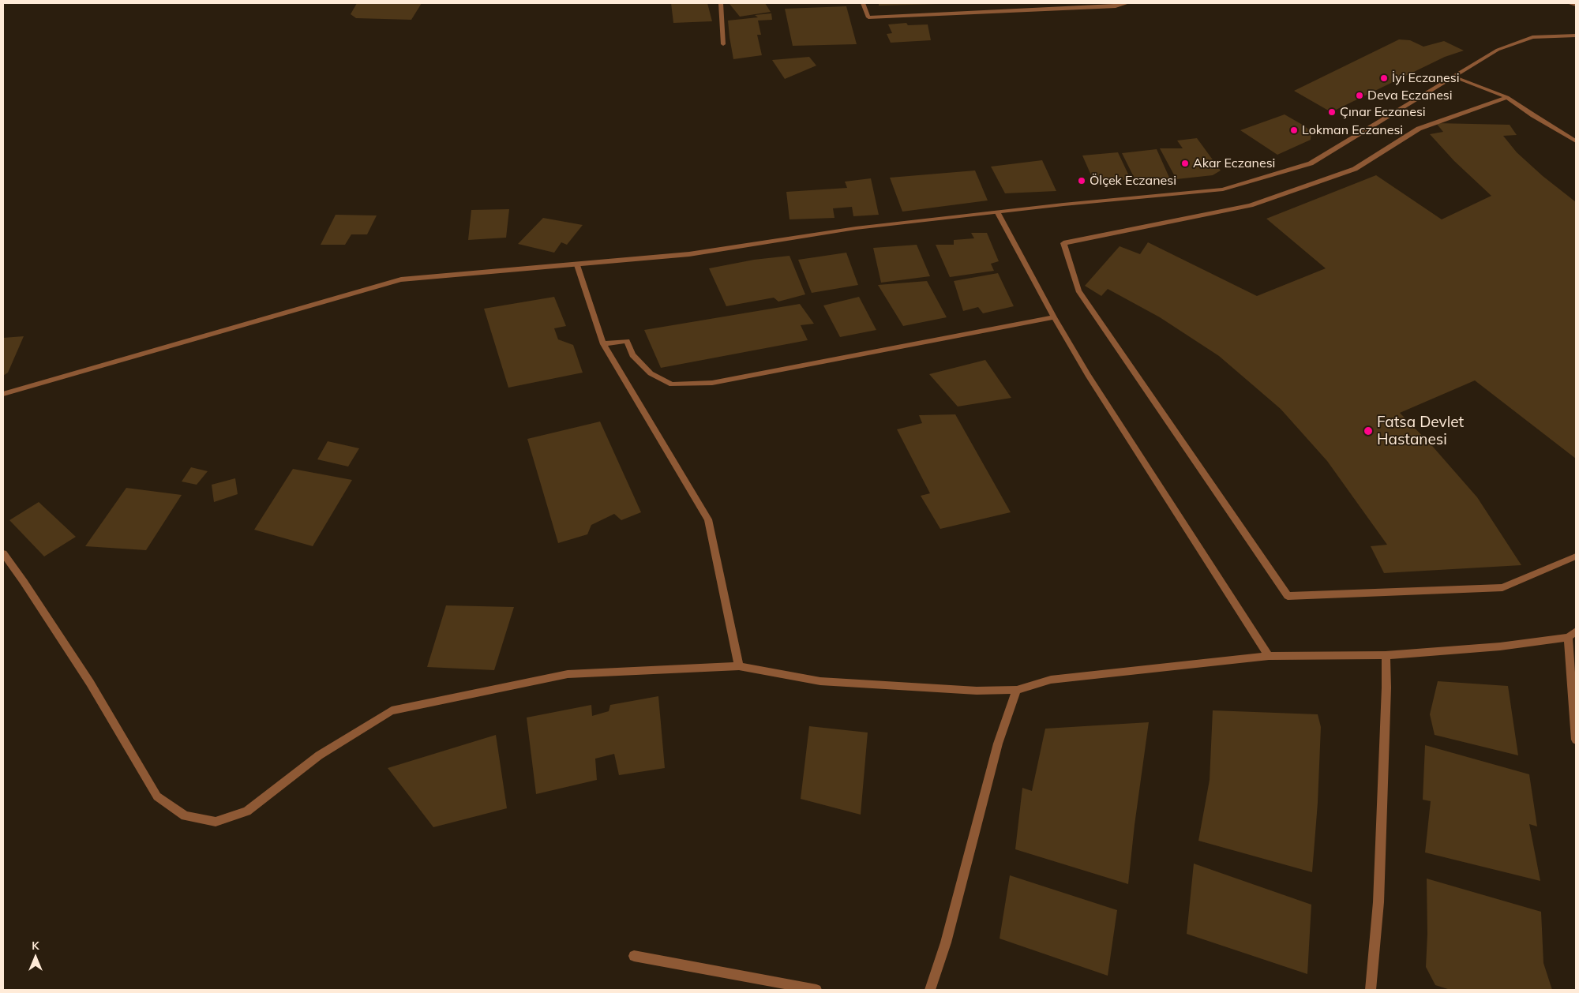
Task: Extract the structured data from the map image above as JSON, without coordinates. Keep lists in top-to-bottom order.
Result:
{
  "places": [
    "İyi Eczanesi",
    "Deva Eczanesi",
    "Çınar Eczanesi",
    "Lokman Eczanesi",
    "Akar Eczanesi",
    "Ölçek Eczanesi",
    "Fatsa Devlet Hastanesi"
  ],
  "north": "top"
}
